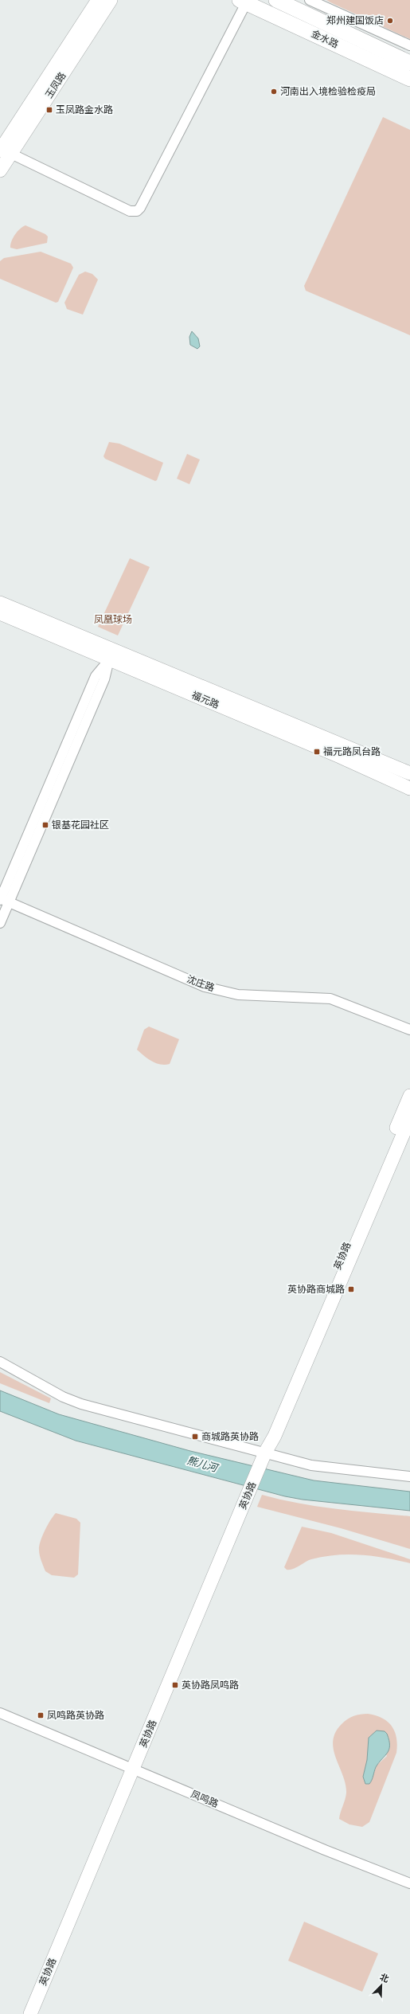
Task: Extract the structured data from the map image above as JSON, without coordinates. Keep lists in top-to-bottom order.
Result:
{
  "streets": {
    "main road": ["金水路"],
    "street": [
      "玉凤路",
      "福元路",
      "沈庄路",
      "英协路",
      "凤鸣路"
    ]
  },
  "crossings": [
    ["英协路", "凤鸣路"]
  ],
  "water": ["熊儿河"],
  "parks": ["凤凰球场"],
  "places": {
    "other": ["郑州建国饭店", "河南出入境检验检疫局"],
    "transit": [
      "玉凤路金水路",
      "福元路凤台路",
      "银基花园社区",
      "英协路商城路",
      "商城路英协路",
      "英协路凤鸣路",
      "凤鸣路英协路"
    ]
  },
  "north": "top right"
}
